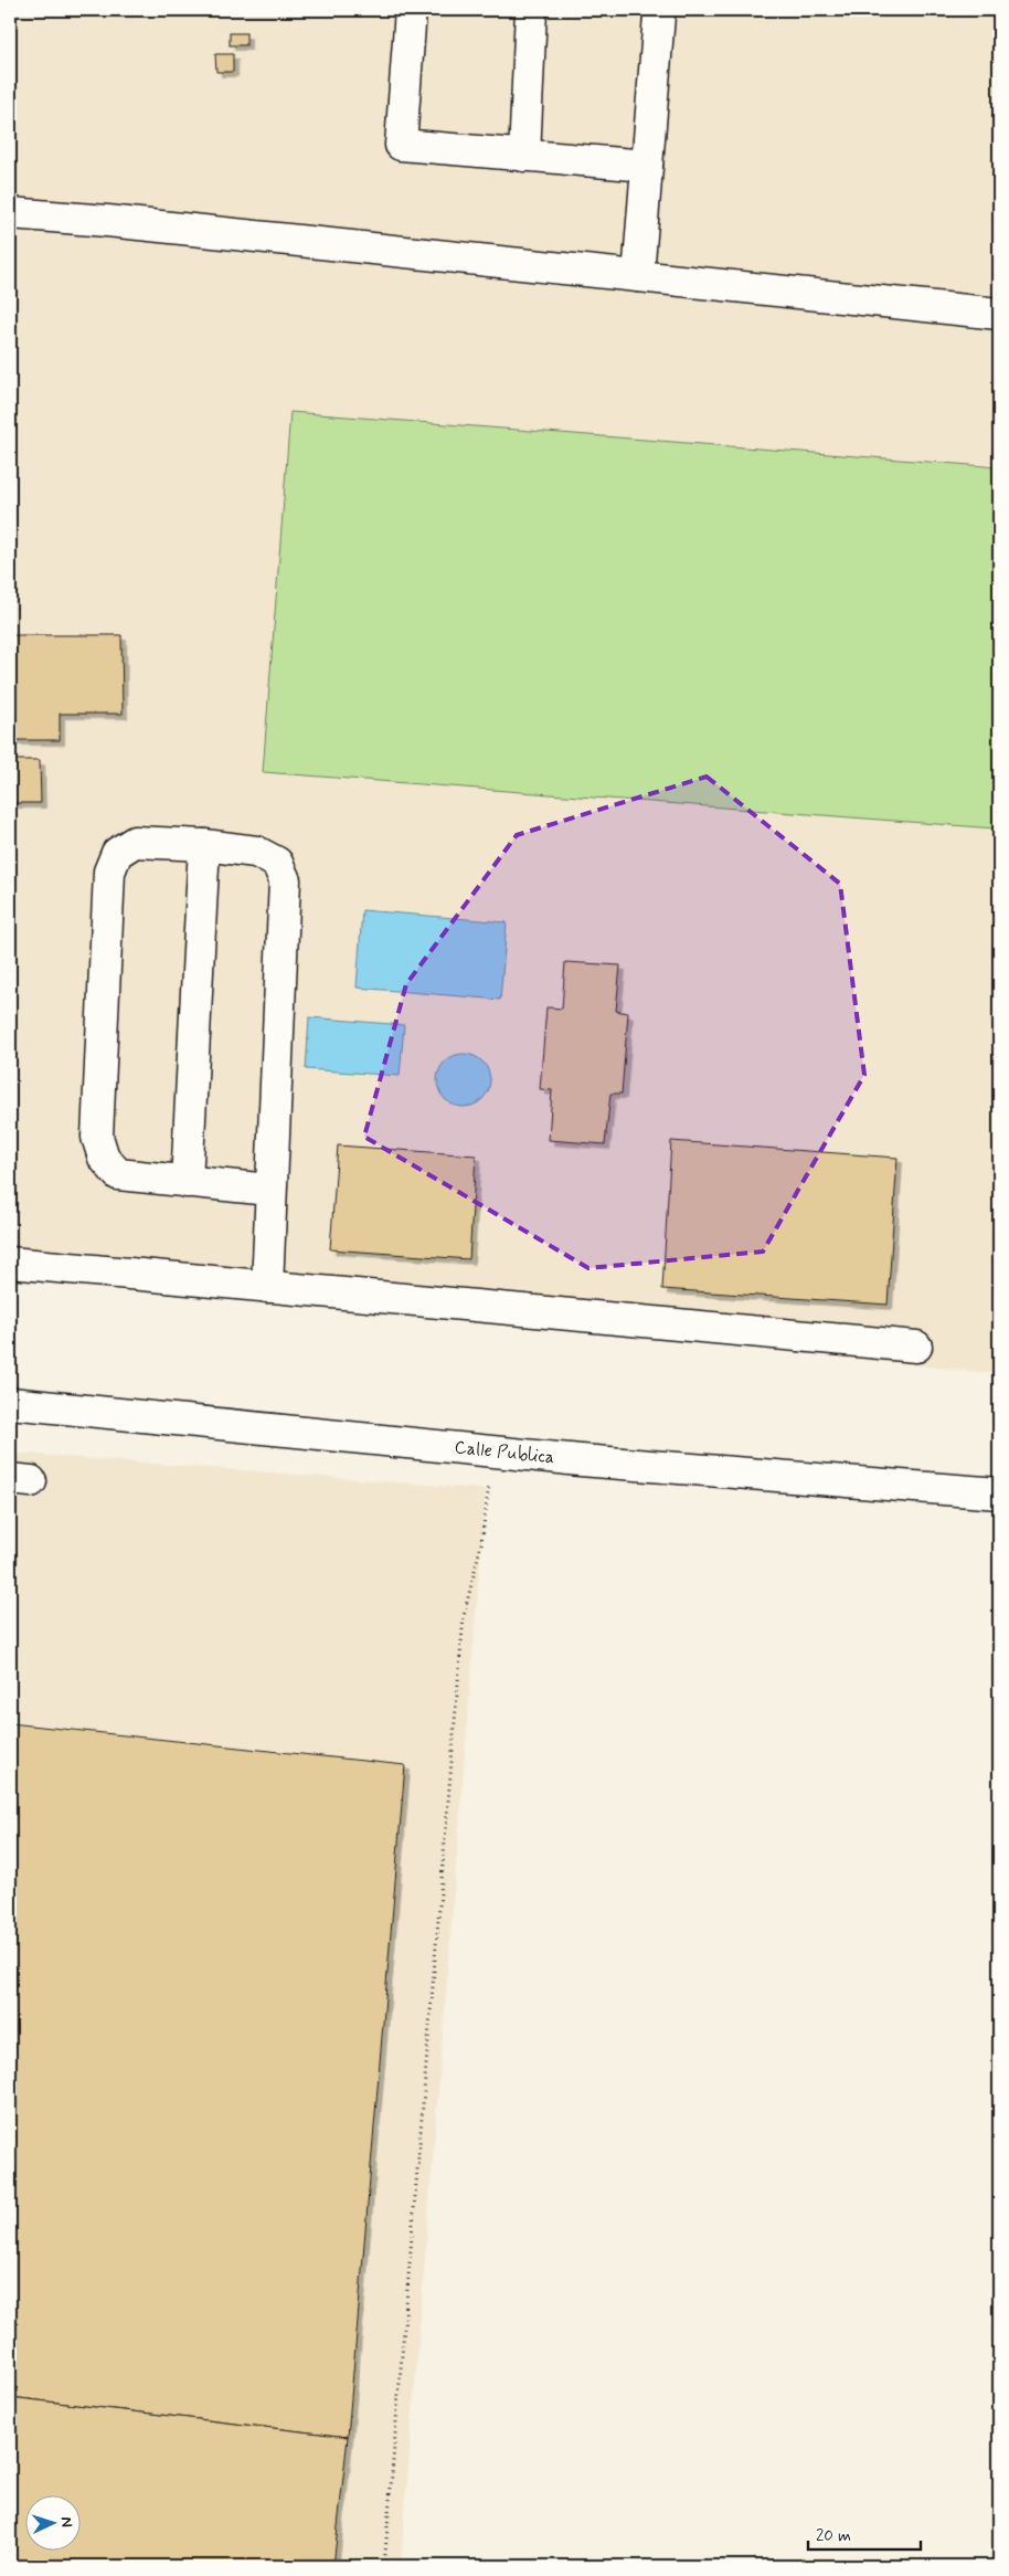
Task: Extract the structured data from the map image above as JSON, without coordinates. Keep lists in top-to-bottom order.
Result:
{
  "streets": {
    "street": ["Calle Publica"]
  },
  "scale_bar": "20 m",
  "north": "right"
}
